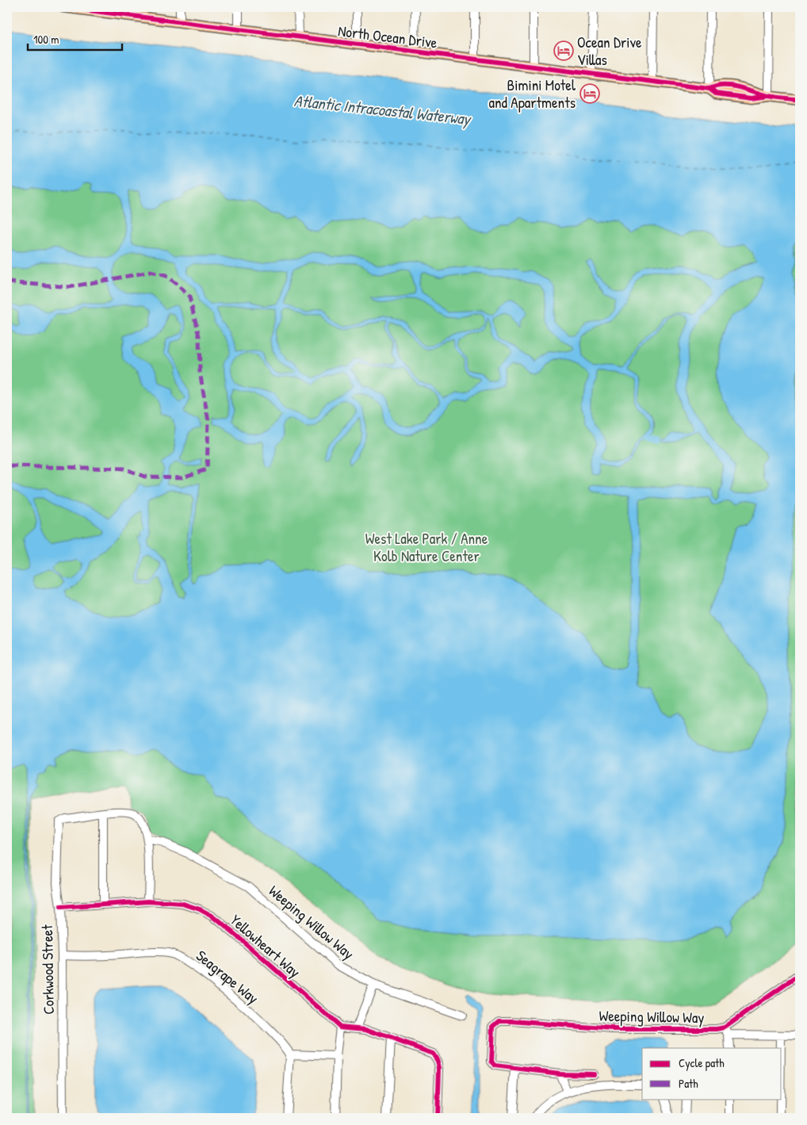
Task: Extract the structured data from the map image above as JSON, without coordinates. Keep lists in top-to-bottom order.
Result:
{
  "streets": {
    "main road": ["North Ocean Drive"],
    "street": [
      "Weeping Willow Way",
      "Yellowheart Way",
      "Corkwood Street",
      "Seagrape Way"
    ]
  },
  "crossings": [
    ["Yellowheart Way", "Corkwood Street"],
    ["Corkwood Street", "Seagrape Way"]
  ],
  "water": ["Atlantic Intracoastal Waterway"],
  "parks": ["West Lake Park / Anne Kolb Nature Center"],
  "places": {
    "hotel": ["Ocean Drive Villas", "Bimini Motel and Apartments"]
  },
  "legend": ["Cycle path", "Path"],
  "scale_bar": "100 m"
}
